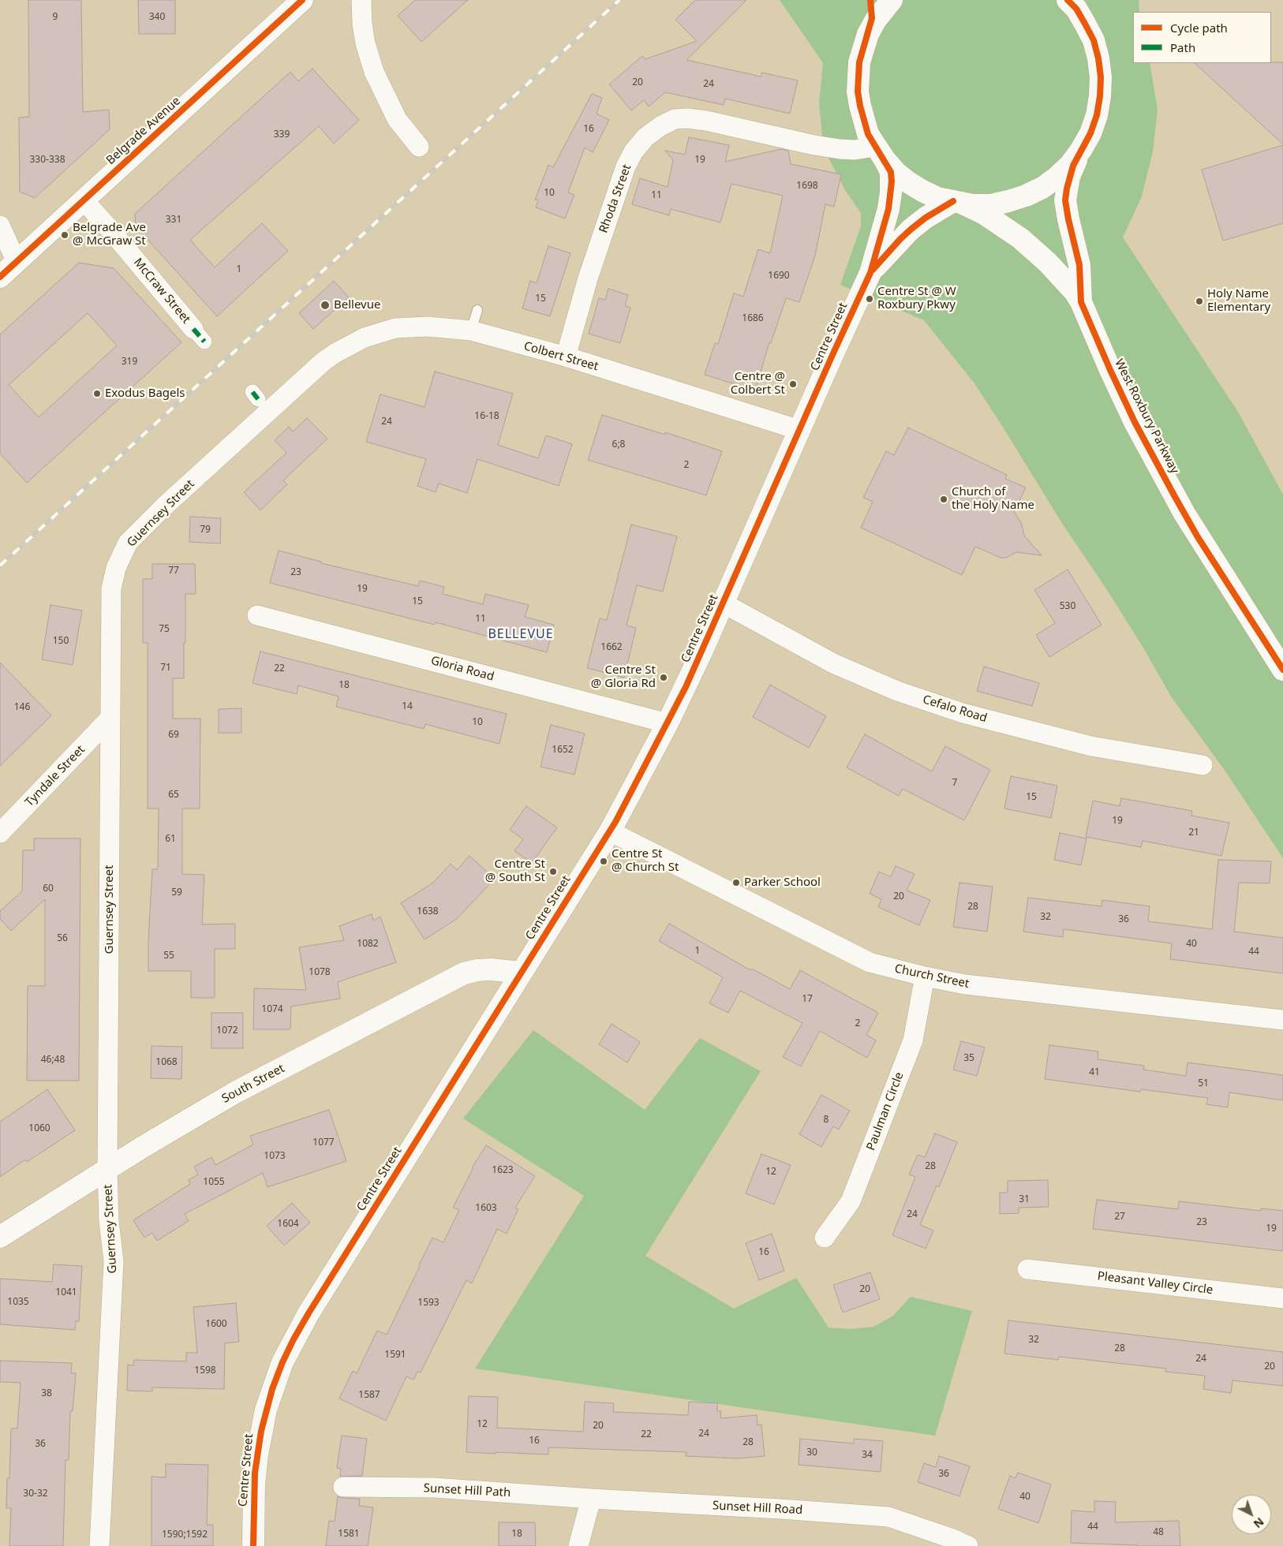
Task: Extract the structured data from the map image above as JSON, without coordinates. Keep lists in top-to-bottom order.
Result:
{
  "streets": {
    "main road": [
      "Belgrade Avenue",
      "Centre Street",
      "West Roxbury Parkway",
      "South Street"
    ],
    "street": [
      "Rhoda Street",
      "McCraw Street",
      "Colbert Street",
      "Guernsey Street",
      "Gloria Road",
      "Cefalo Road",
      "Tyndale Street",
      "Church Street",
      "Paulman Circle",
      "Pleasant Valley Circle",
      "Sunset Hill Path",
      "Sunset Hill Road"
    ]
  },
  "crossings": [
    ["Belgrade Avenue", "McCraw Street"],
    ["Rhoda Street", "Centre Street"],
    ["Rhoda Street", "Colbert Street"],
    ["Centre Street", "Colbert Street"],
    ["Centre Street", "West Roxbury Parkway"],
    ["Centre Street", "Gloria Road"],
    ["Centre Street", "Cefalo Road"],
    ["Centre Street", "Church Street"],
    ["Centre Street", "South Street"],
    ["Colbert Street", "Guernsey Street"],
    ["Guernsey Street", "Tyndale Street"],
    ["Guernsey Street", "South Street"],
    ["Church Street", "Paulman Circle"],
    ["Sunset Hill Path", "Sunset Hill Road"]
  ],
  "districts": ["BELLEVUE"],
  "places": [
    "Belgrade Ave @ McGraw St",
    "Centre St @ W Roxbury Pkwy",
    "Holy Name Elementary",
    "Bellevue",
    "Centre @ Colbert St",
    "Exodus Bagels",
    "Church of the Holy Name",
    "Centre St @ Gloria Rd",
    "Centre St @ Church St",
    "Centre St @ South St",
    "Parker School"
  ],
  "house_numbers": [
    "9",
    "340",
    "20",
    "24",
    "16",
    "339",
    "330-338",
    "19",
    "1698",
    "10",
    "11",
    "331",
    "1",
    "1690",
    "15",
    "1686",
    "319",
    "16-18",
    "24",
    "6;8",
    "2",
    "79",
    "77",
    "23",
    "19",
    "15",
    "530",
    "11",
    "75",
    "150",
    "1662",
    "71",
    "22",
    "18",
    "14",
    "146",
    "10",
    "69",
    "1652",
    "7",
    "65",
    "15",
    "19",
    "21",
    "61",
    "60",
    "59",
    "20",
    "28",
    "1638",
    "32",
    "36",
    "56",
    "1082",
    "40",
    "1",
    "44",
    "55",
    "1078",
    "17",
    "1074",
    "2",
    "1072",
    "35",
    "46;48",
    "1068",
    "41",
    "51",
    "8",
    "1060",
    "1077",
    "1073",
    "28",
    "1623",
    "12",
    "1055",
    "31",
    "1603",
    "24",
    "27",
    "23",
    "1604",
    "19",
    "16",
    "20",
    "1041",
    "1035",
    "1593",
    "1600",
    "32",
    "28",
    "1591",
    "24",
    "20",
    "1598",
    "38",
    "1587",
    "12",
    "20",
    "24",
    "22",
    "16",
    "28",
    "36",
    "30",
    "34",
    "36",
    "30-32",
    "40",
    "44",
    "48",
    "1581",
    "18",
    "1590;1592"
  ],
  "legend": ["Cycle path", "Path"],
  "north": "bottom right"
}
